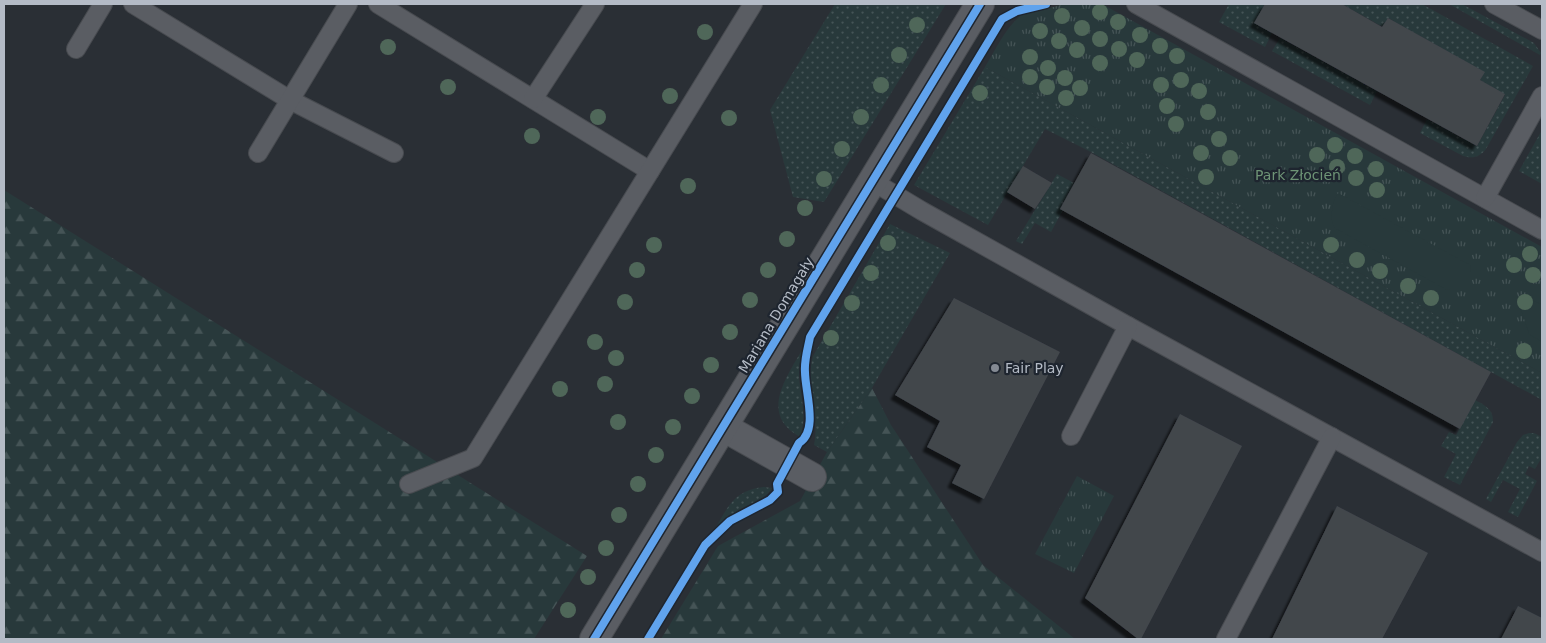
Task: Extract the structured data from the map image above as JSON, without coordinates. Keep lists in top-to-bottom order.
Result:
{
  "streets": {
    "street": ["Mariana Domagały"]
  },
  "parks": ["Park Złocień"],
  "places": ["Fair Play"]
}
